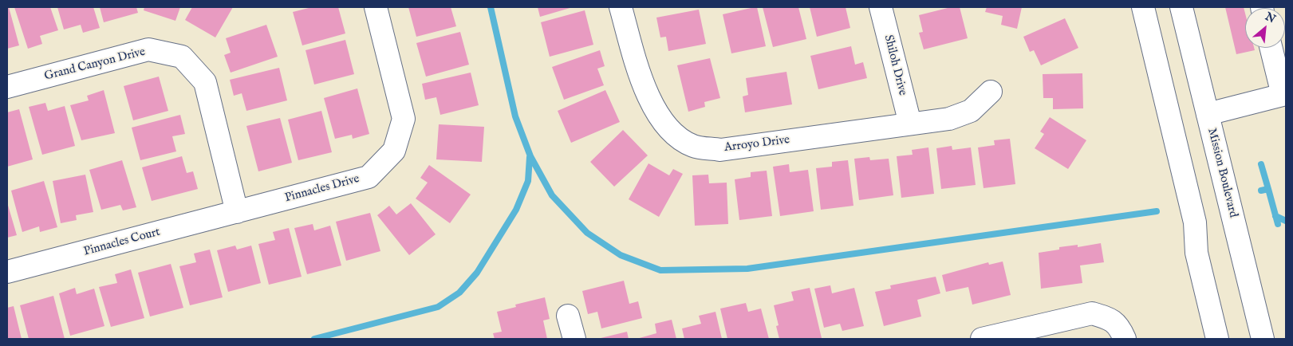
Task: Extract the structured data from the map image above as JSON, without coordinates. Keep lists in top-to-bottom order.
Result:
{
  "streets": {
    "street": [
      "Grand Canyon Drive",
      "Shiloh Drive",
      "Arroyo Drive",
      "Mission Boulevard",
      "Pinnacles Drive",
      "Pinnacles Court"
    ]
  },
  "crossings": [
    ["Grand Canyon Drive", "Pinnacles Drive"],
    ["Grand Canyon Drive", "Pinnacles Court"],
    ["Shiloh Drive", "Arroyo Drive"],
    ["Pinnacles Drive", "Pinnacles Court"]
  ],
  "north": "top right"
}
